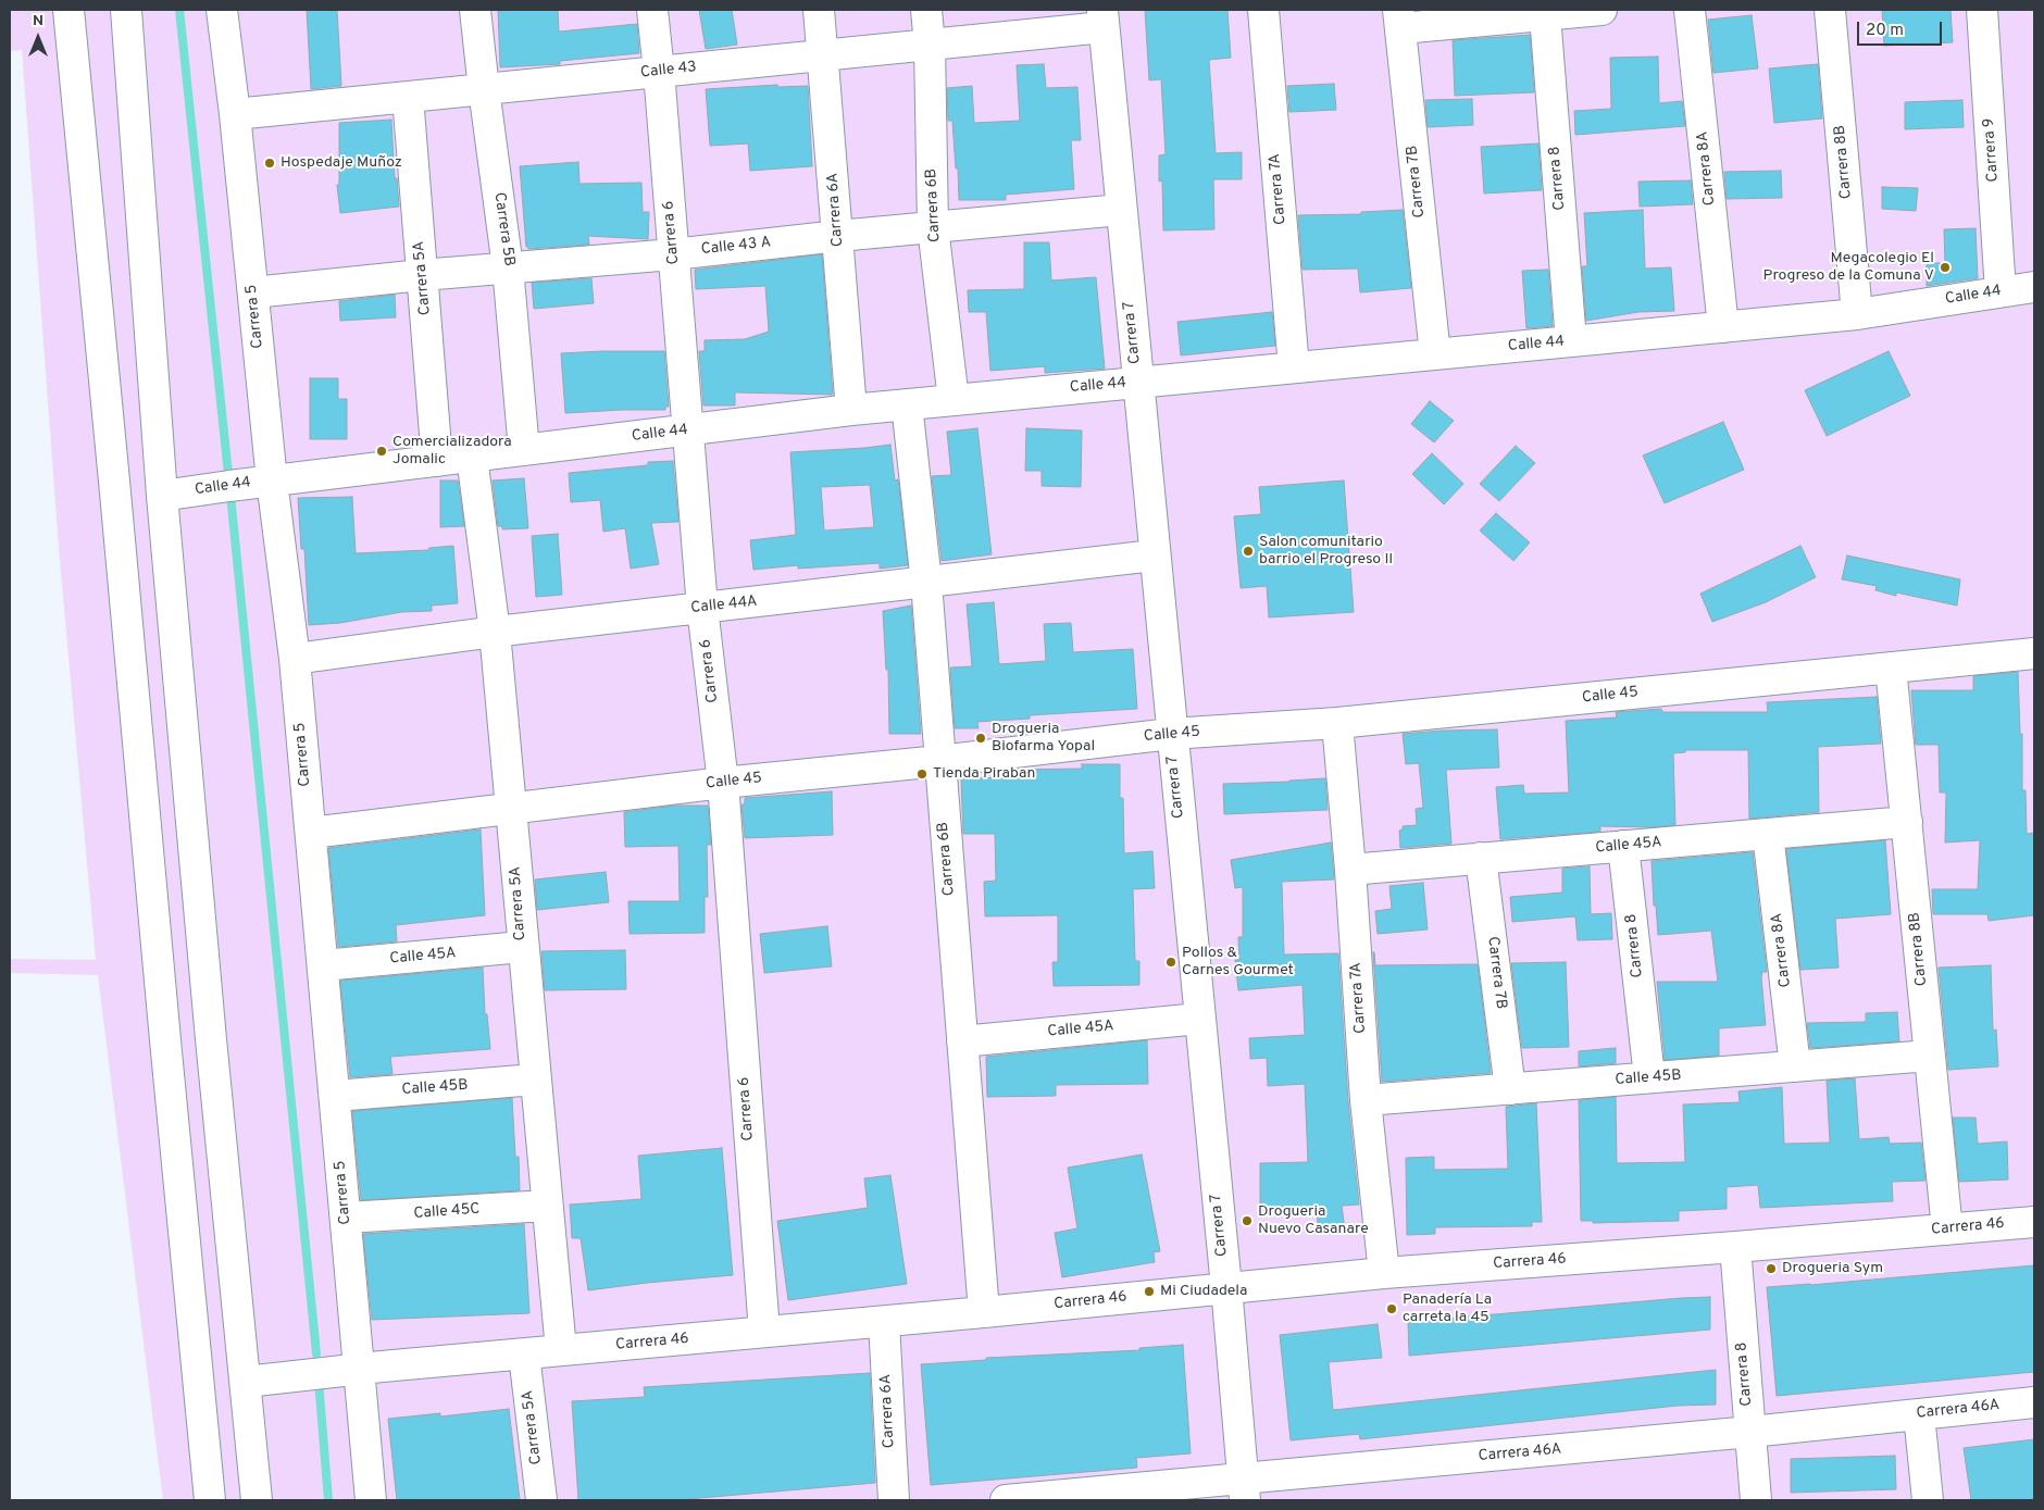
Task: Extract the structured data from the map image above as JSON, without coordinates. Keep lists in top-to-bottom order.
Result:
{
  "streets": {
    "street": [
      "Calle 43",
      "Carrera 9",
      "Carrera 8B",
      "Carrera 8A",
      "Carrera 8",
      "Carrera 7B",
      "Carrera 7A",
      "Carrera 6B",
      "Carrera 6A",
      "Carrera 5B",
      "Carrera 6",
      "Calle 43 A",
      "Carrera 5A",
      "Calle 44",
      "Carrera 5",
      "Carrera 7",
      "Calle 44A",
      "Calle 45",
      "Calle 45A",
      "Calle 45B",
      "Calle 45C",
      "Carrera 46",
      "Carrera 46A"
    ]
  },
  "crossings": [
    ["Calle 43", "Carrera 6B"],
    ["Calle 43", "Carrera 6A"],
    ["Calle 43", "Carrera 5B"],
    ["Calle 43", "Carrera 6"],
    ["Calle 43", "Carrera 5A"],
    ["Calle 43", "Carrera 5"],
    ["Calle 43", "Carrera 7"],
    ["Carrera 9", "Calle 44"],
    ["Carrera 8B", "Calle 44"],
    ["Carrera 8B", "Calle 45"],
    ["Carrera 8B", "Calle 45A"],
    ["Carrera 8B", "Calle 45B"],
    ["Carrera 8B", "Carrera 46"],
    ["Carrera 8A", "Calle 44"],
    ["Carrera 8A", "Calle 45A"],
    ["Carrera 8A", "Calle 45B"],
    ["Carrera 8", "Calle 44"],
    ["Carrera 8", "Calle 45A"],
    ["Carrera 8", "Calle 45B"],
    ["Carrera 8", "Carrera 46"],
    ["Carrera 8", "Carrera 46A"],
    ["Carrera 7B", "Calle 44"],
    ["Carrera 7B", "Calle 45A"],
    ["Carrera 7B", "Calle 45B"],
    ["Carrera 7A", "Calle 44"],
    ["Carrera 7A", "Calle 45"],
    ["Carrera 7A", "Calle 45A"],
    ["Carrera 7A", "Calle 45B"],
    ["Carrera 7A", "Carrera 46"],
    ["Carrera 6B", "Calle 43 A"],
    ["Carrera 6B", "Calle 44"],
    ["Carrera 6B", "Calle 44A"],
    ["Carrera 6B", "Calle 45"],
    ["Carrera 6B", "Calle 45A"],
    ["Carrera 6B", "Carrera 46"],
    ["Carrera 6A", "Calle 43 A"],
    ["Carrera 6A", "Calle 44"],
    ["Carrera 6A", "Carrera 46"],
    ["Carrera 5B", "Calle 43 A"],
    ["Carrera 5B", "Calle 44"],
    ["Carrera 6", "Calle 43 A"],
    ["Carrera 6", "Calle 44"],
    ["Carrera 6", "Calle 44A"],
    ["Carrera 6", "Calle 45"],
    ["Carrera 6", "Carrera 46"],
    ["Calle 43 A", "Carrera 5A"],
    ["Calle 43 A", "Carrera 5"],
    ["Calle 43 A", "Carrera 7"],
    ["Carrera 5A", "Calle 44"],
    ["Carrera 5A", "Calle 44A"],
    ["Carrera 5A", "Calle 45"],
    ["Carrera 5A", "Calle 45A"],
    ["Carrera 5A", "Calle 45B"],
    ["Carrera 5A", "Calle 45C"],
    ["Carrera 5A", "Carrera 46"],
    ["Calle 44", "Carrera 5"],
    ["Calle 44", "Carrera 7"],
    ["Carrera 5", "Calle 44A"],
    ["Carrera 5", "Calle 45"],
    ["Carrera 5", "Calle 45A"],
    ["Carrera 5", "Calle 45B"],
    ["Carrera 5", "Calle 45C"],
    ["Carrera 5", "Carrera 46"],
    ["Carrera 7", "Calle 44A"],
    ["Carrera 7", "Calle 45"],
    ["Carrera 7", "Calle 45A"],
    ["Carrera 7", "Carrera 46"],
    ["Carrera 7", "Carrera 46A"]
  ],
  "places": [
    "Hospedaje Muñoz",
    "Megacolegio El Progreso de la Comuna V",
    "Comercializadora Jomalic",
    "Salon comunitario barrio el Progreso II",
    "Drogueria Biofarma Yopal",
    "Tienda Piraban",
    "Pollos & Carnes Gourmet",
    "Drogueria Nuevo Casanare",
    "Drogueria Sym",
    "Mi Ciudadela",
    "Panadería La carreta la 45"
  ],
  "scale_bar": "20 m",
  "north": "top"
}
